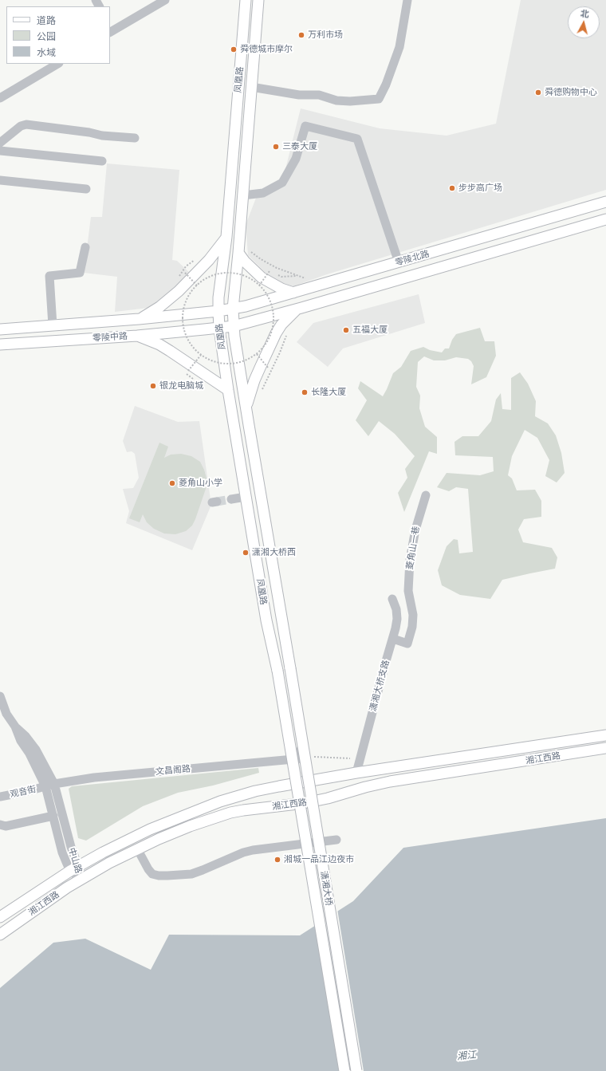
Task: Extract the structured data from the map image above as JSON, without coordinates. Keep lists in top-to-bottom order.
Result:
{
  "streets": {
    "main road": [
      "凤凰路",
      "零陵北路",
      "零陵中路",
      "湘江西路",
      "潇湘大桥"
    ],
    "street": [
      "菱角山一巷",
      "潇湘大桥支路",
      "文昌阁路",
      "观音街",
      "中山路"
    ]
  },
  "crossings": [
    ["凤凰路", "零陵北路"],
    ["凤凰路", "零陵中路"],
    ["凤凰路", "潇湘大桥"],
    ["零陵北路", "零陵中路"],
    ["菱角山一巷", "潇湘大桥支路"],
    ["潇湘大桥支路", "湘江西路"],
    ["湘江西路", "中山路"],
    ["文昌阁路", "观音街"],
    ["文昌阁路", "中山路"],
    ["观音街", "中山路"]
  ],
  "water": ["湘江"],
  "places": [
    "万利市场",
    "舜德城市摩尔",
    "舜德购物中心",
    "三泰大厦",
    "步步高广场",
    "五福大厦",
    "银龙电脑城",
    "长隆大厦",
    "菱角山小学",
    "潇湘大桥西",
    "湘城一品江边夜市"
  ],
  "legend": ["道路", "公园", "水域"],
  "north": "top"
}
